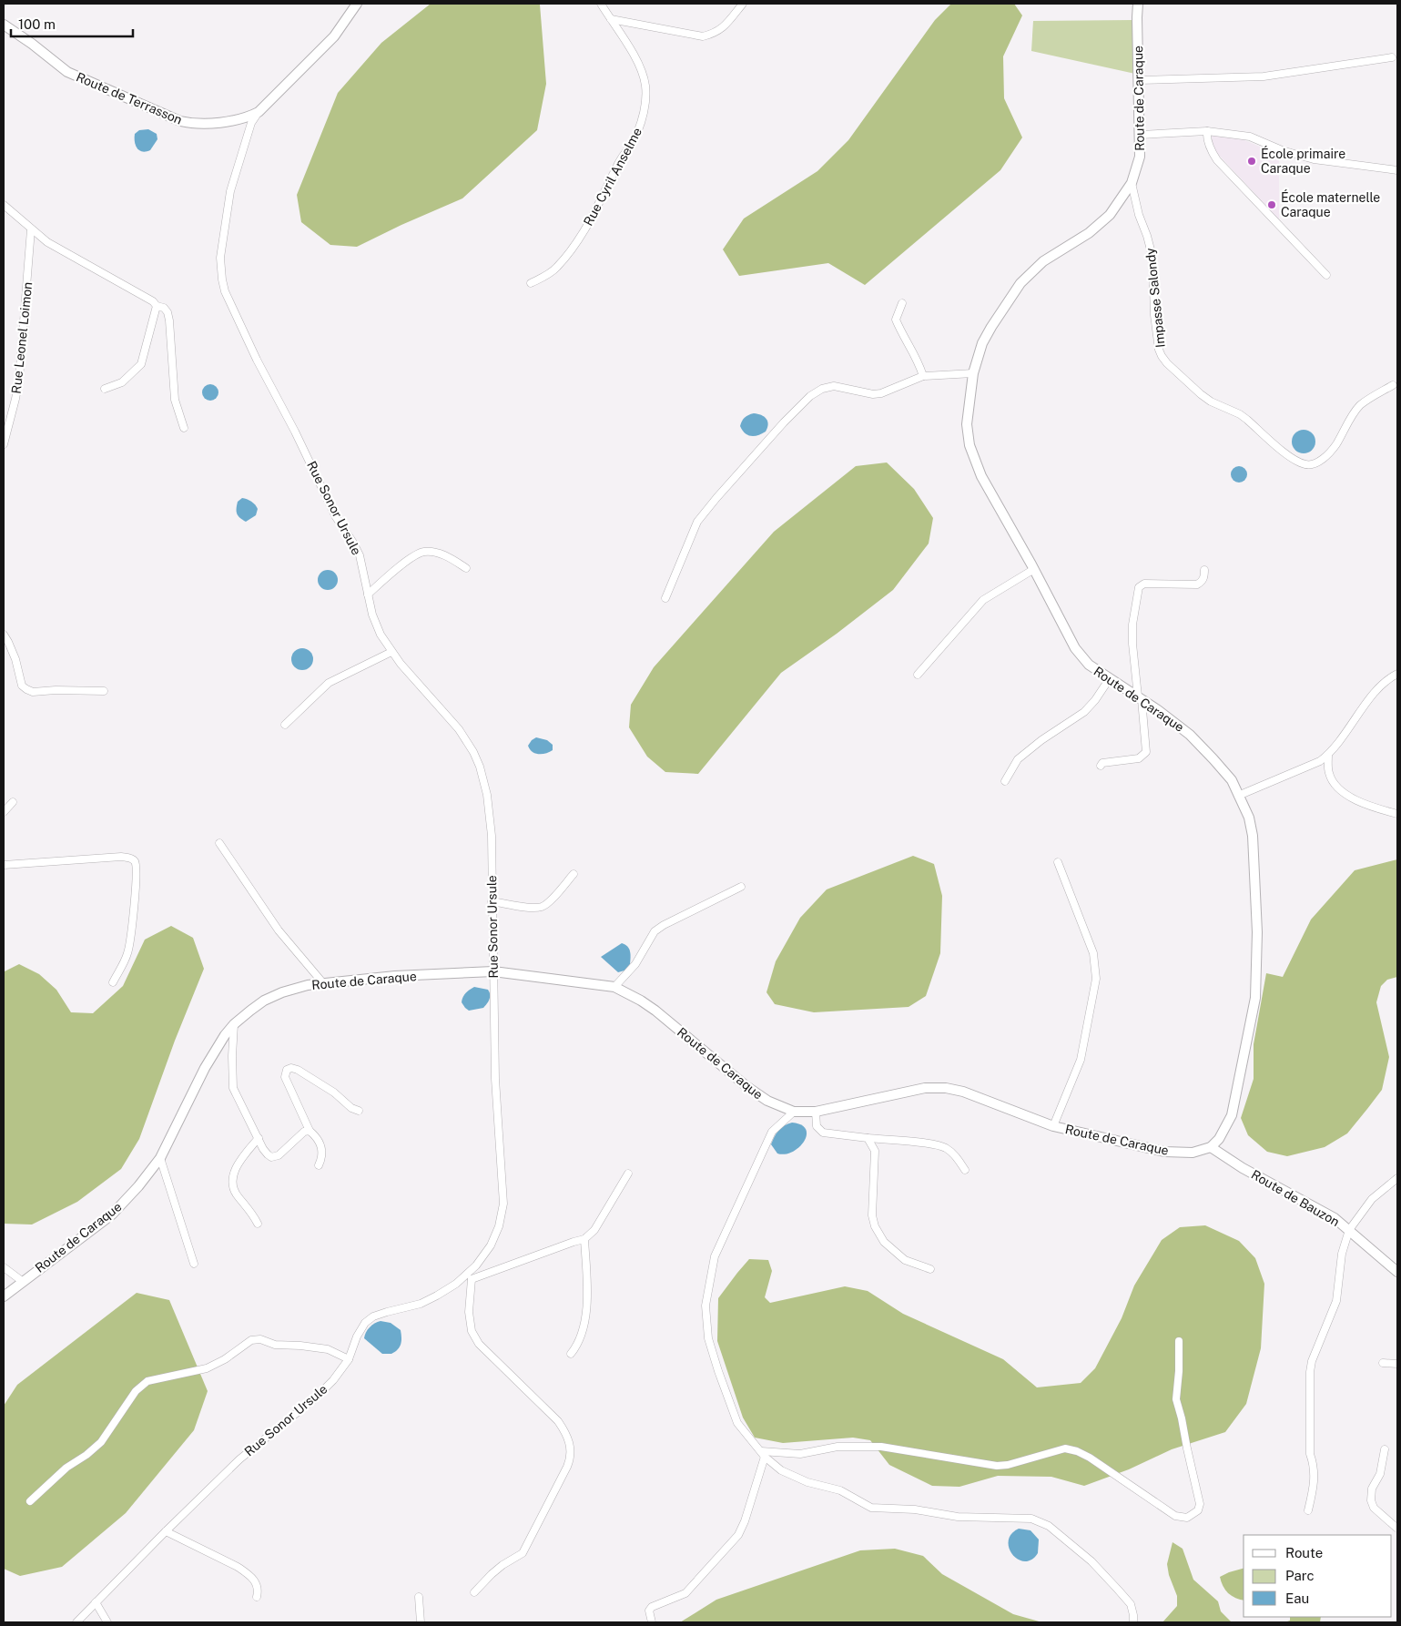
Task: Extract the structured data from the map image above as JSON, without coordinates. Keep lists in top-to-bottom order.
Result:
{
  "streets": {
    "street": [
      "Route de Terrasson",
      "Route de Caraque",
      "Rue Cyril Anselme",
      "Impasse Salondy",
      "Rue Leonel Loimon",
      "Rue Sonor Ursule",
      "Route de Bauzon"
    ]
  },
  "crossings": [
    ["Route de Terrasson", "Rue Sonor Ursule"],
    ["Route de Caraque", "Impasse Salondy"],
    ["Route de Caraque", "Rue Sonor Ursule"],
    ["Route de Caraque", "Route de Bauzon"]
  ],
  "places": ["École primaire Caraque", "École maternelle Caraque"],
  "legend": ["Route", "Parc", "Eau"],
  "scale_bar": "100 m"
}
